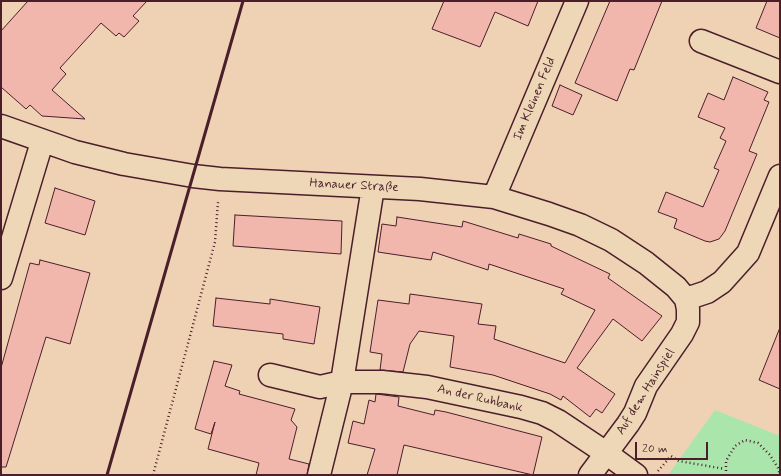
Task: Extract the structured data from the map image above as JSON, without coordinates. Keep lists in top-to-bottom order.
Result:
{
  "streets": {
    "street": [
      "Im Kleinen Feld",
      "Hanauer Straße",
      "Auf dem Hainspiel",
      "An der Ruhbank"
    ]
  },
  "crossings": [
    ["Im Kleinen Feld", "Hanauer Straße"],
    ["Hanauer Straße", "Auf dem Hainspiel"],
    ["Auf dem Hainspiel", "An der Ruhbank"]
  ],
  "scale_bar": "20 m"
}
